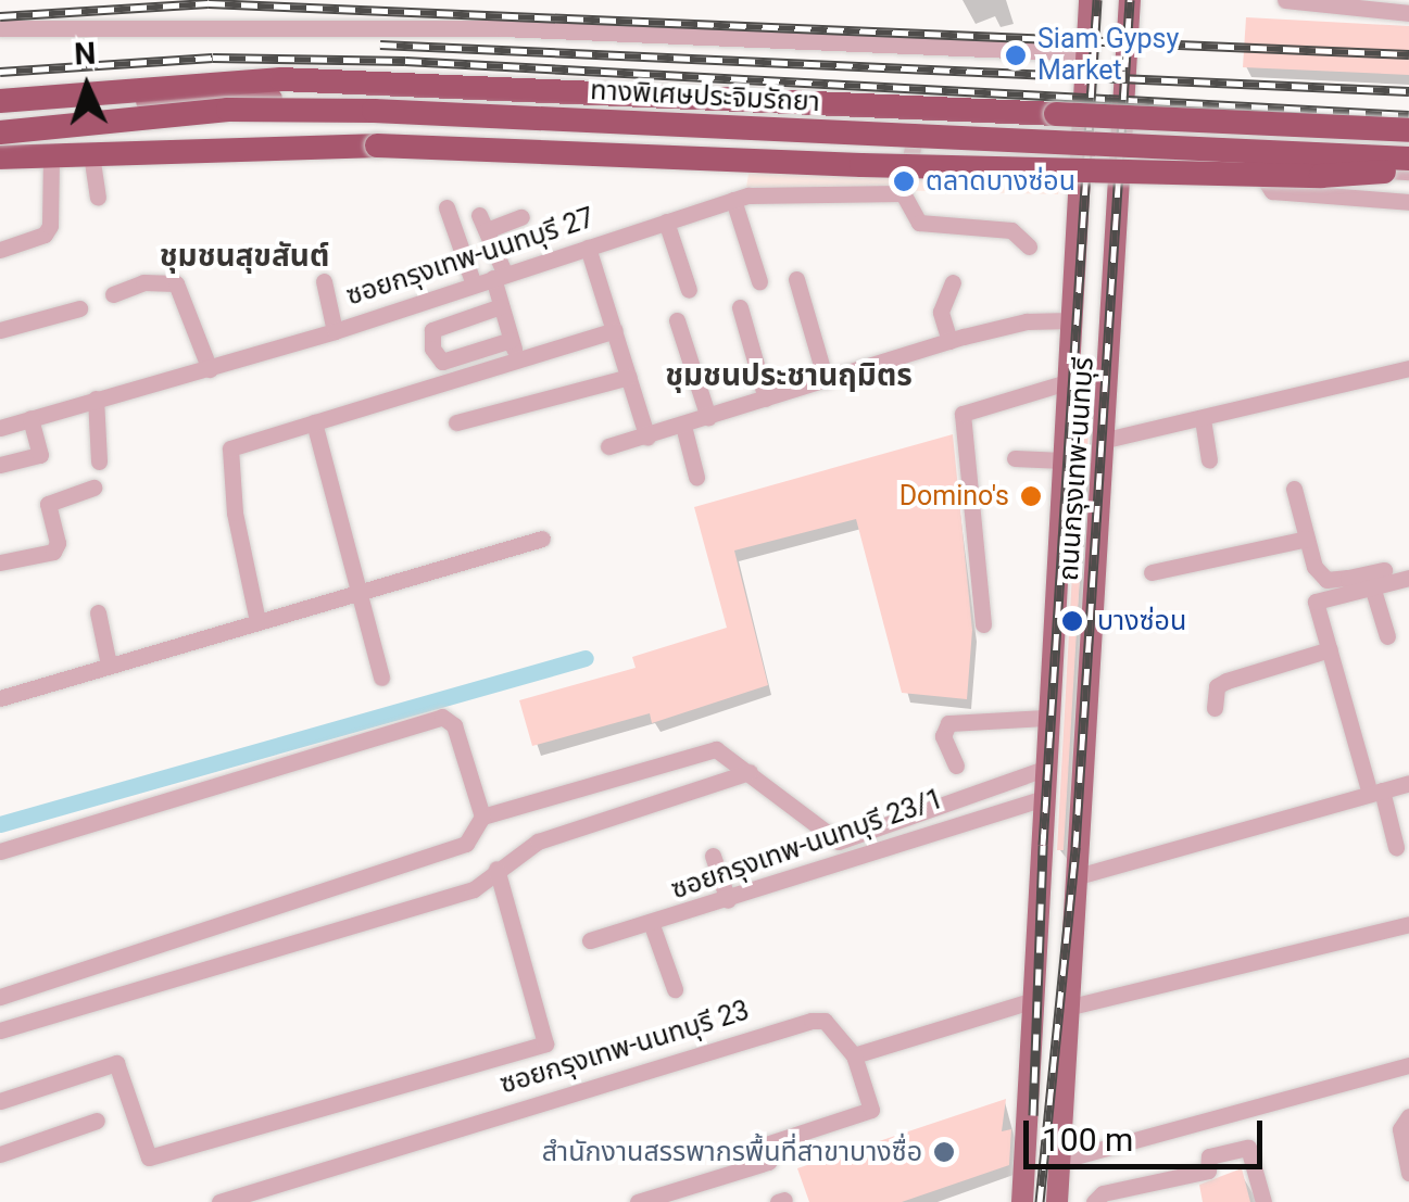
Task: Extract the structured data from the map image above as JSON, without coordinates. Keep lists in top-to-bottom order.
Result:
{
  "streets": {
    "highway": ["ทางพิเศษประจิมรัถยา"],
    "main road": ["ถนนกรุงเทพ-นนทบุรี"],
    "street": ["ซอยกรุงเทพ-นนทบุรี 27", "ซอยกรุงเทพ-นนทบุรี 23/1", "ซอยกรุงเทพ-นนทบุรี 23"]
  },
  "crossings": [
    ["ถนนกรุงเทพ-นนทบุรี", "ซอยกรุงเทพ-นนทบุรี 23/1"]
  ],
  "districts": ["ชุมชนสุขสันต์", "ชุมชนประชานฤมิตร"],
  "places": [
    "Siam Gypsy Market",
    "ตลาดบางซ่อน",
    "Domino's",
    "บางซ่อน",
    "สำนักงานสรรพากรพื้นที่สาขาบางซื่อ"
  ],
  "scale_bar": "100 m",
  "north": "top"
}
